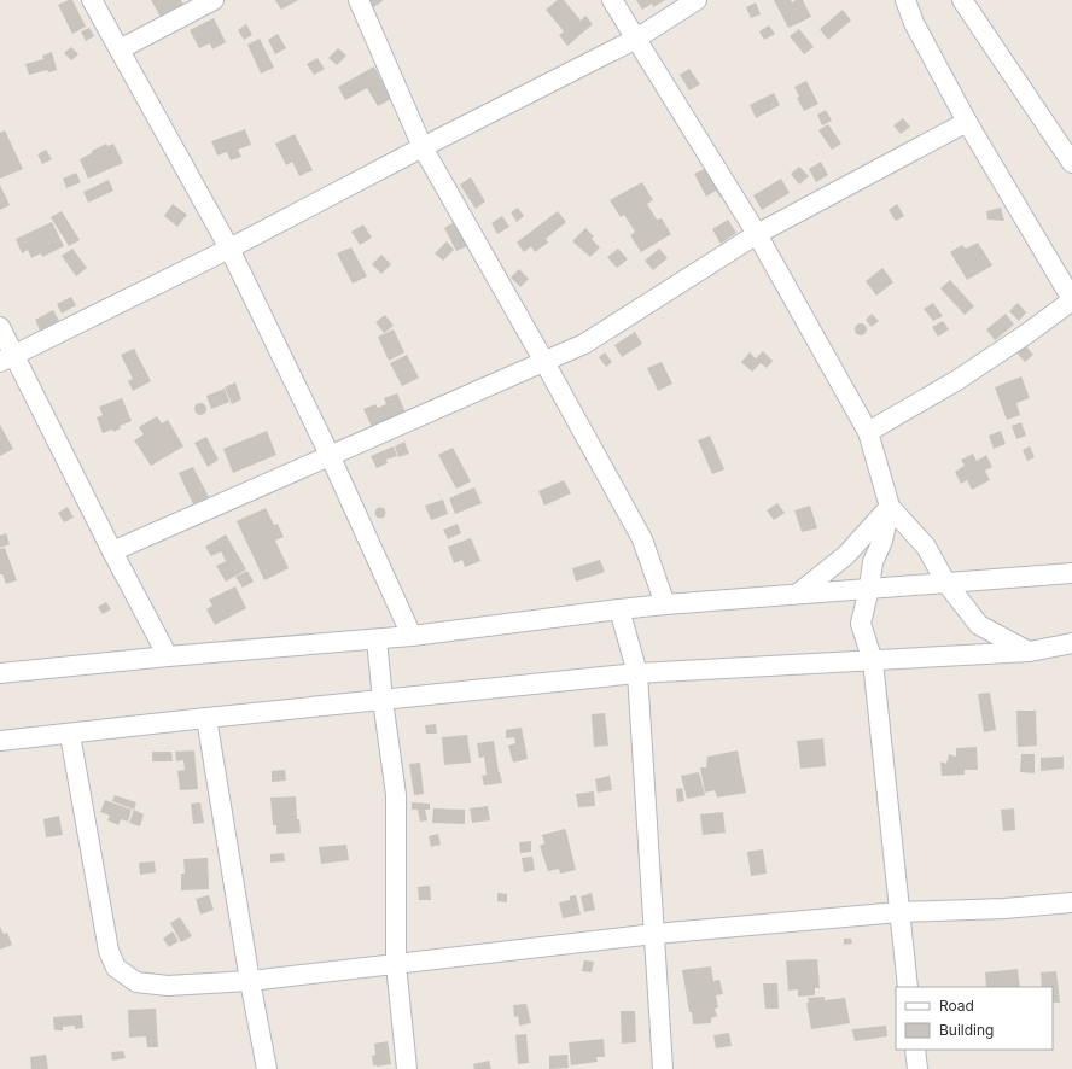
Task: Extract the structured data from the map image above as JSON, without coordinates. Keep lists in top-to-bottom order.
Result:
{
  "legend": ["Road", "Building"]
}
